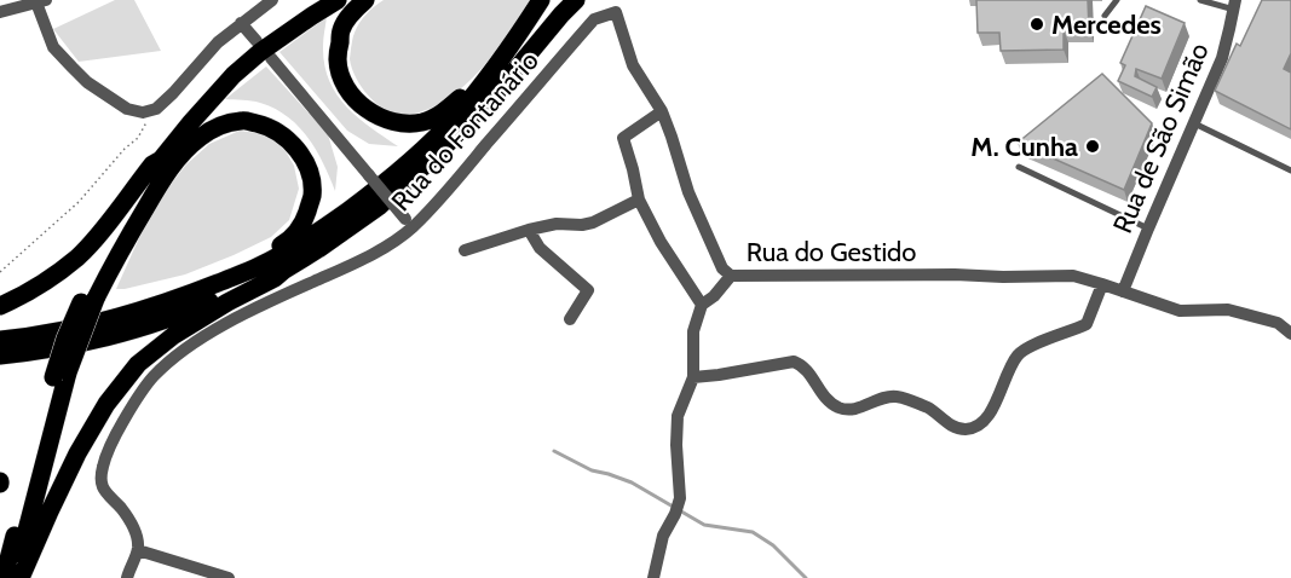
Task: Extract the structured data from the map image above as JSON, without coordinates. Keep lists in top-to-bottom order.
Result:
{
  "streets": {
    "street": ["Rua do Fontanário", "Rua de São Simão", "Rua do Gestido"]
  },
  "crossings": [
    ["Rua do Fontanário", "Rua do Gestido"],
    ["Rua de São Simão", "Rua do Gestido"]
  ],
  "places": ["Mercedes", "M. Cunha"]
}
